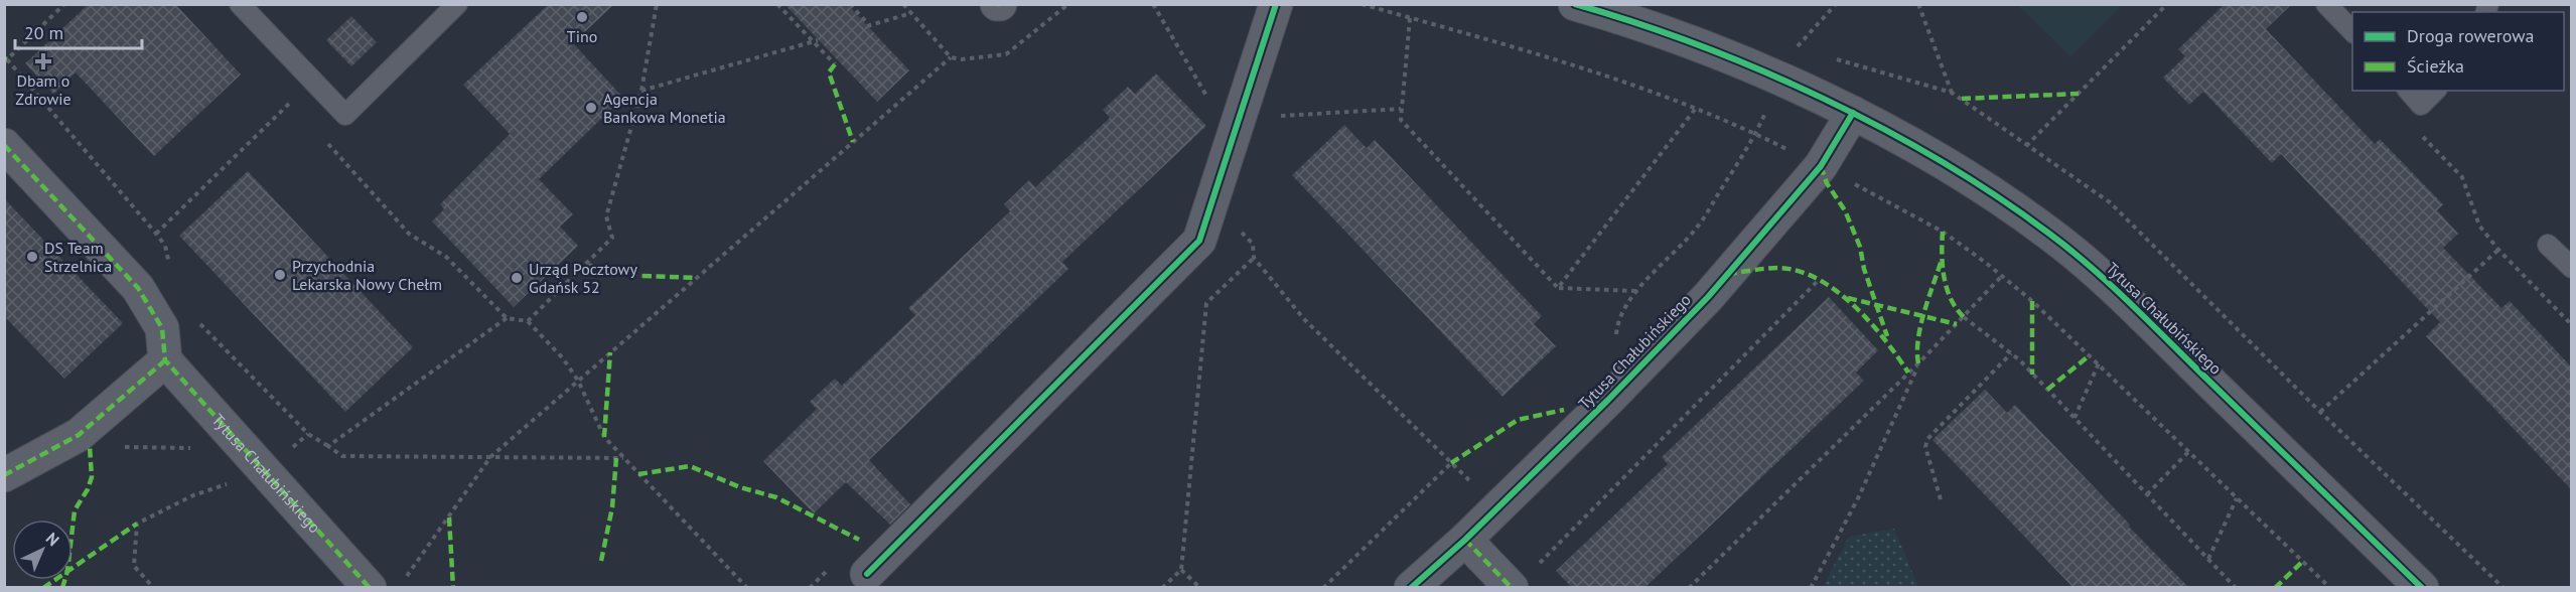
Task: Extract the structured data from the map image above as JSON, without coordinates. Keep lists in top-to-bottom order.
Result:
{
  "streets": {
    "street": ["Tytusa Chałubińskiego"]
  },
  "places": {
    "other": [
      "Tino",
      "Agencja Bankowa Monetia",
      "DS Team Strzelnica",
      "Przychodnia Lekarska Nowy Chełm",
      "Urząd Pocztowy Gdańsk 52"
    ],
    "health": ["Dbam o Zdrowie"]
  },
  "legend": ["Droga rowerowa", "Ścieżka"],
  "scale_bar": "20 m",
  "north": "top right"
}
